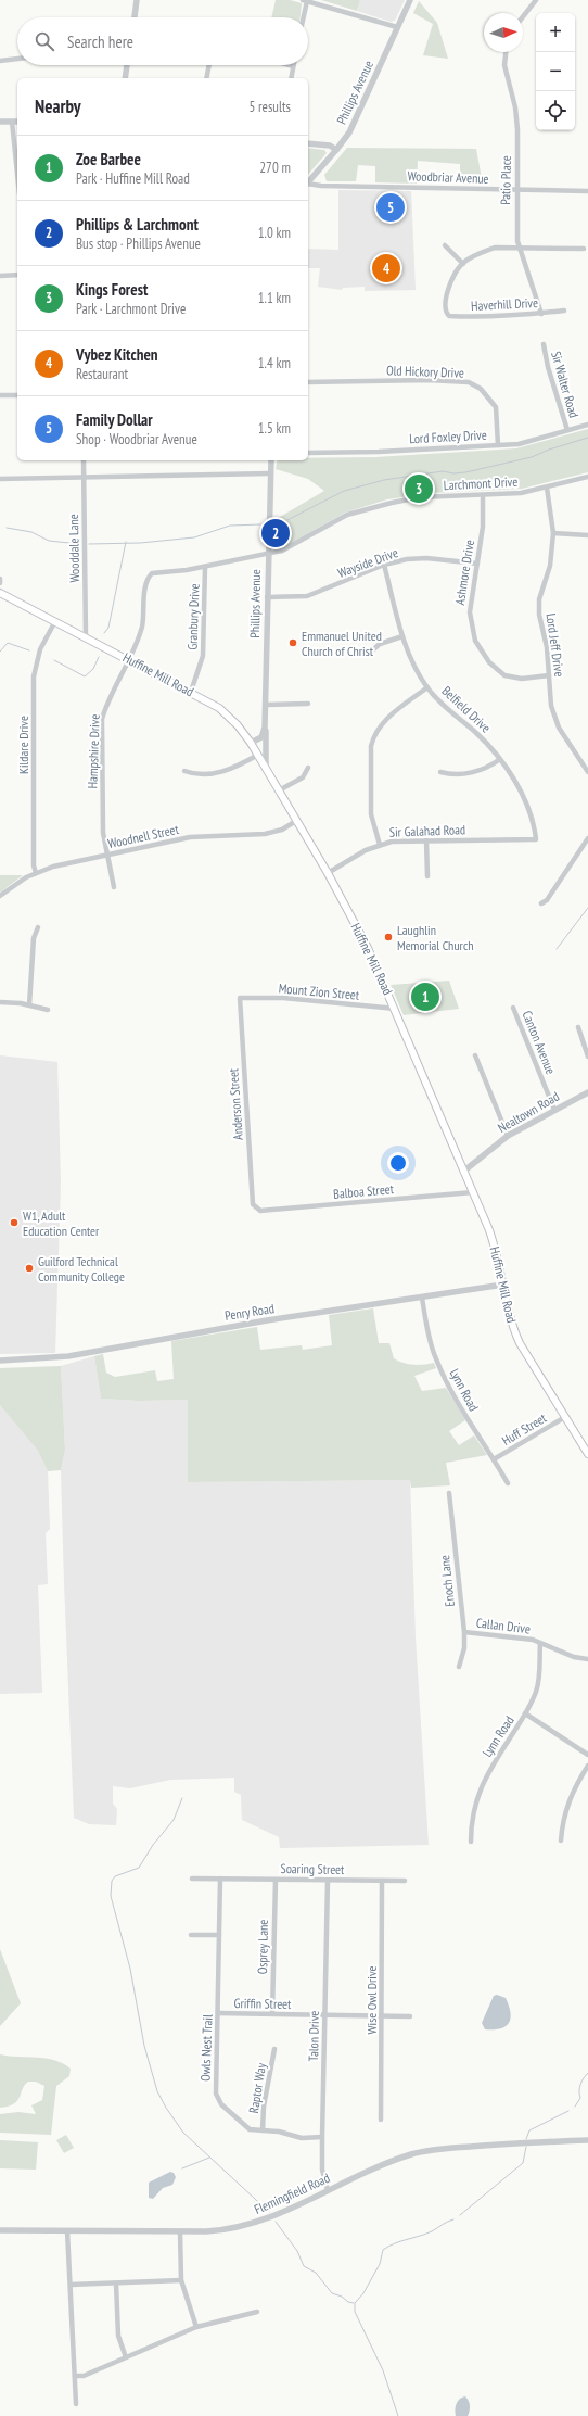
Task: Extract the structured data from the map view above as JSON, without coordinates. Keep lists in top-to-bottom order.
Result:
{
  "streets": {
    "main road": ["Huffine Mill Road"],
    "street": [
      "Phillips Avenue",
      "Woodbriar Avenue",
      "Patio Place",
      "Haverhill Drive",
      "Old Hickory Drive",
      "Sir Walter Road",
      "Lord Foxley Drive",
      "Larchmont Drive",
      "Wooddale Lane",
      "Wayside Drive",
      "Ashmore Drive",
      "Granbury Drive",
      "Lord Jeff Drive",
      "Belfield Drive",
      "Kildare Drive",
      "Hampshire Drive",
      "Sir Galahad Road",
      "Woodnell Street",
      "Mount Zion Street",
      "Canton Avenue",
      "Anderson Street",
      "Nealtown Road",
      "Balboa Street",
      "Penry Road",
      "Lynn Road",
      "Huff Street",
      "Enoch Lane",
      "Callan Drive",
      "Soaring Street",
      "Osprey Lane",
      "Wise Owl Drive",
      "Griffin Street",
      "Talon Drive",
      "Owls Nest Trail",
      "Raptor Way",
      "Flemingfield Road"
    ]
  },
  "crossings": [
    ["Phillips Avenue", "Larchmont Drive"],
    ["Phillips Avenue", "Wayside Drive"],
    ["Phillips Avenue", "Huffine Mill Road"],
    ["Woodbriar Avenue", "Patio Place"],
    ["Patio Place", "Haverhill Drive"],
    ["Old Hickory Drive", "Lord Foxley Drive"],
    ["Sir Walter Road", "Lord Foxley Drive"],
    ["Larchmont Drive", "Ashmore Drive"],
    ["Larchmont Drive", "Granbury Drive"],
    ["Larchmont Drive", "Lord Jeff Drive"],
    ["Larchmont Drive", "Hampshire Drive"],
    ["Wooddale Lane", "Huffine Mill Road"],
    ["Wayside Drive", "Ashmore Drive"],
    ["Wayside Drive", "Belfield Drive"],
    ["Ashmore Drive", "Lord Jeff Drive"],
    ["Granbury Drive", "Huffine Mill Road"],
    ["Huffine Mill Road", "Kildare Drive"],
    ["Huffine Mill Road", "Hampshire Drive"],
    ["Huffine Mill Road", "Sir Galahad Road"],
    ["Huffine Mill Road", "Woodnell Street"],
    ["Huffine Mill Road", "Mount Zion Street"],
    ["Huffine Mill Road", "Nealtown Road"],
    ["Huffine Mill Road", "Balboa Street"],
    ["Huffine Mill Road", "Penry Road"],
    ["Huffine Mill Road", "Huff Street"],
    ["Belfield Drive", "Sir Galahad Road"],
    ["Kildare Drive", "Woodnell Street"],
    ["Hampshire Drive", "Woodnell Street"],
    ["Mount Zion Street", "Anderson Street"],
    ["Canton Avenue", "Nealtown Road"],
    ["Anderson Street", "Balboa Street"],
    ["Penry Road", "Lynn Road"],
    ["Lynn Road", "Huff Street"],
    ["Lynn Road", "Callan Drive"],
    ["Enoch Lane", "Callan Drive"],
    ["Soaring Street", "Osprey Lane"],
    ["Soaring Street", "Wise Owl Drive"],
    ["Soaring Street", "Talon Drive"],
    ["Soaring Street", "Owls Nest Trail"],
    ["Osprey Lane", "Griffin Street"],
    ["Wise Owl Drive", "Griffin Street"],
    ["Griffin Street", "Talon Drive"],
    ["Griffin Street", "Owls Nest Trail"],
    ["Talon Drive", "Owls Nest Trail"],
    ["Talon Drive", "Flemingfield Road"],
    ["Owls Nest Trail", "Raptor Way"]
  ],
  "places": [
    "Emmanuel United Church of Christ",
    "Laughlin Memorial Church",
    "W1, Adult Education Center",
    "Guilford Technical Community College"
  ],
  "north": "right",
  "page": {
    "map_buttons": ["+", "−"],
    "search": "Search here",
    "heading": ["Nearby", "5 results"],
    "list": [
      {
        "mark": "1",
        "name": "Zoe Barbee",
        "note": "Park · Huffine Mill Road",
        "value": "270 m"
      },
      {
        "mark": "2",
        "name": "Phillips & Larchmont",
        "note": "Bus stop · Phillips Avenue",
        "value": "1.0 km"
      },
      {
        "mark": "3",
        "name": "Kings Forest",
        "note": "Park · Larchmont Drive",
        "value": "1.1 km"
      },
      {
        "mark": "4",
        "name": "Vybez Kitchen",
        "note": "Restaurant",
        "value": "1.4 km"
      },
      {
        "mark": "5",
        "name": "Family Dollar",
        "note": "Shop · Woodbriar Avenue",
        "value": "1.5 km"
      }
    ],
    "pins": [
      "5",
      "4",
      "3",
      "2",
      "1"
    ]
  }
}
